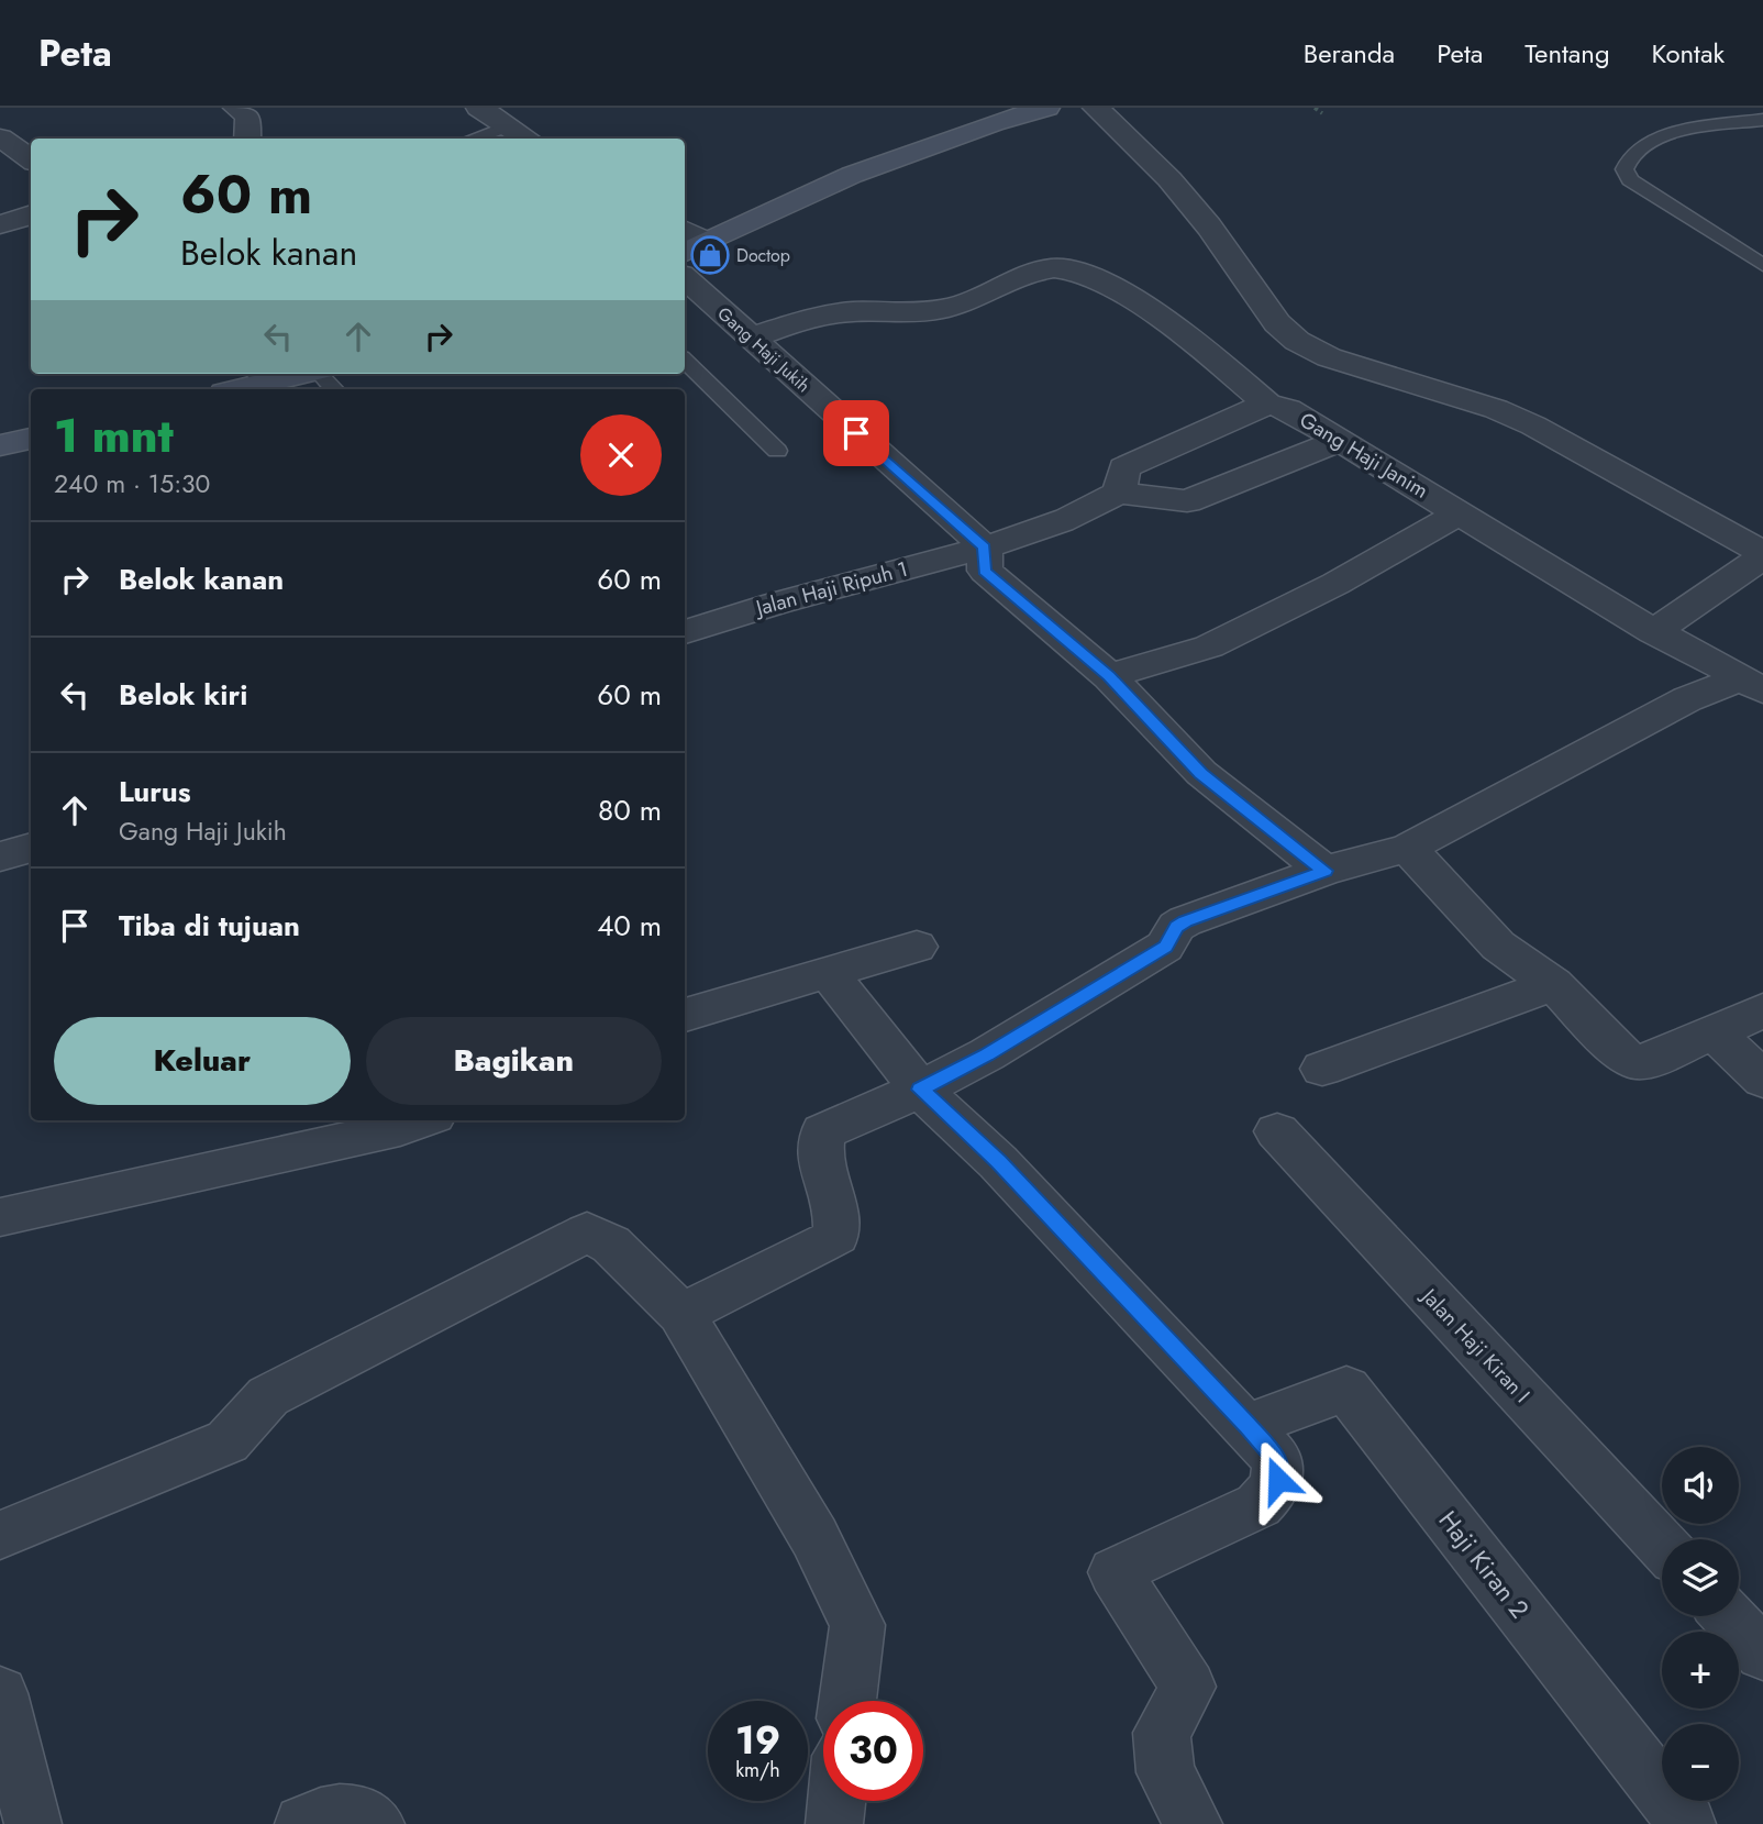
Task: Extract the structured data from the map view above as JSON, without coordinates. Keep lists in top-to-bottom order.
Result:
{
  "streets": {
    "street": [
      "Gang Haji Jukih",
      "Gang Haji Janim",
      "Jalan Haji Ripuh 1",
      "Jalan Haji Kiran I",
      "Haji Kiran 2"
    ]
  },
  "crossings": [
    ["Gang Haji Jukih", "Gang Haji Janim"],
    ["Gang Haji Jukih", "Jalan Haji Ripuh 1"]
  ],
  "places": {
    "shop": ["Doctop"]
  },
  "page": {
    "header": "Peta",
    "nav": [
      "Beranda",
      "Peta",
      "Tentang",
      "Kontak"
    ],
    "turn": ["60 m", "Belok kanan"],
    "heading": ["1 mnt", "240 m · 15:30"],
    "list": [
      {
        "name": "Belok kanan",
        "value": "60 m"
      },
      {
        "name": "Belok kiri",
        "value": "60 m"
      },
      {
        "name": "Lurus",
        "note": "Gang Haji Jukih",
        "value": "80 m"
      },
      {
        "name": "Tiba di tujuan",
        "value": "40 m"
      }
    ],
    "buttons": ["Keluar", "Bagikan"],
    "map_buttons": ["+", "−"],
    "speed": "19 km/h",
    "limit": "30"
  }
}
